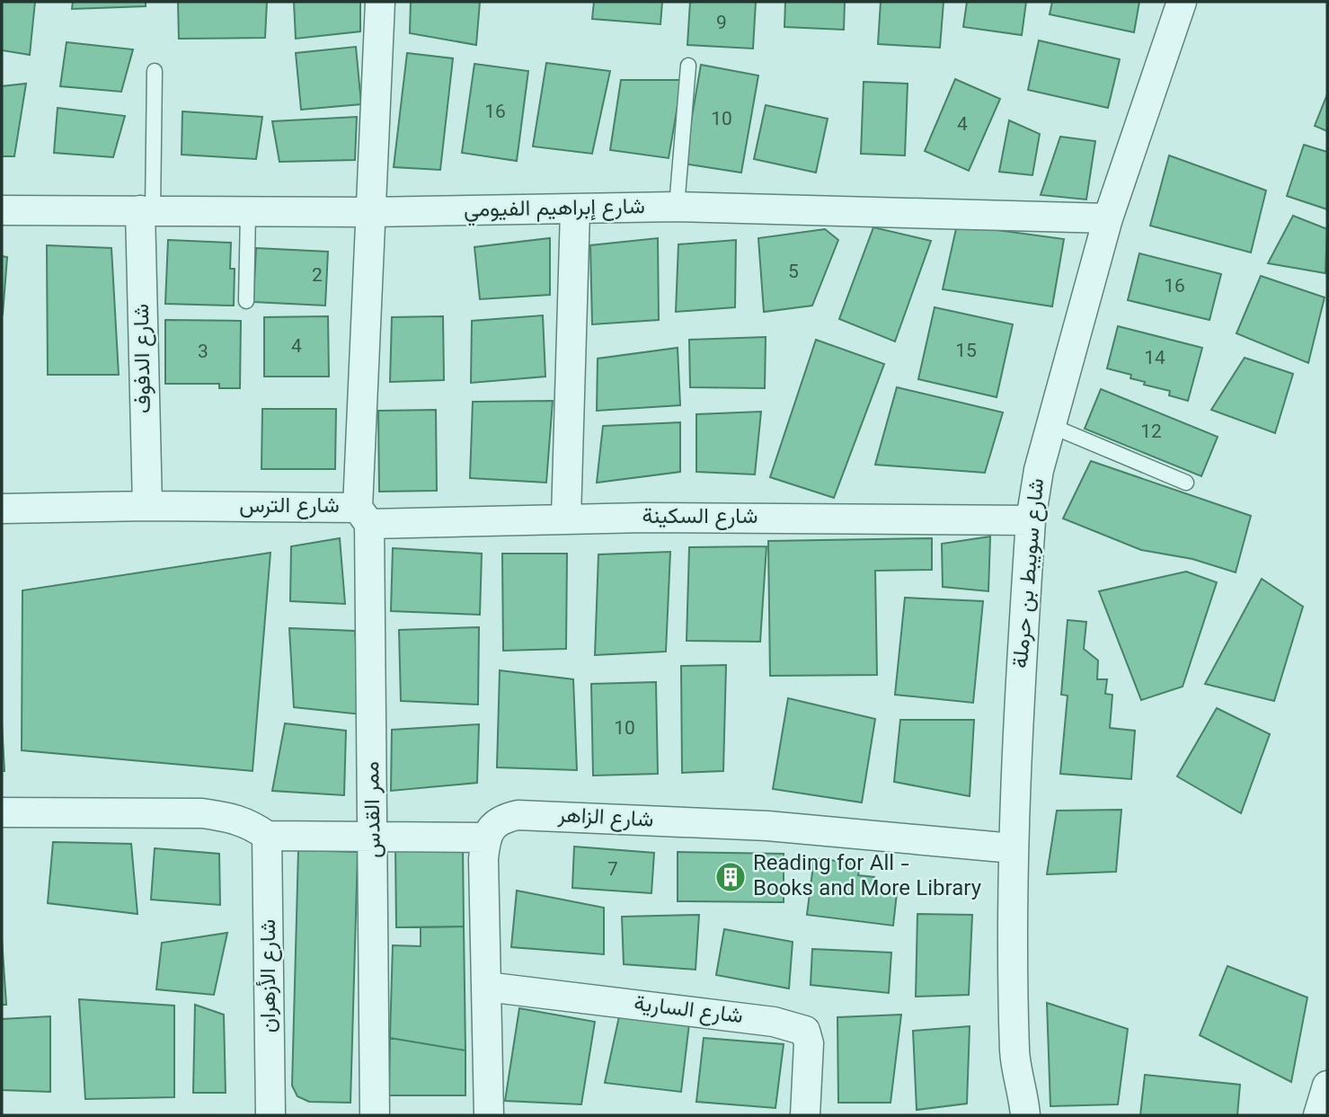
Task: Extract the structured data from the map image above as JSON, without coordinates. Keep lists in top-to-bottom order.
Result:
{
  "streets": {
    "street": [
      "شارع إبراهيم الفيومي",
      "شارع الدفوف",
      "شارع الترس",
      "شارع السكينة",
      "شارع سويبط بن حرملة",
      "ممر القدس",
      "شارع الزاهر",
      "شارع الأزهران",
      "شارع السارية"
    ]
  },
  "crossings": [
    ["شارع إبراهيم الفيومي", "شارع الدفوف"],
    ["شارع إبراهيم الفيومي", "شارع الترس"],
    ["شارع إبراهيم الفيومي", "شارع سويبط بن حرملة"],
    ["شارع الدفوف", "شارع الترس"],
    ["شارع الترس", "شارع السكينة"],
    ["شارع الترس", "ممر القدس"],
    ["شارع السكينة", "شارع سويبط بن حرملة"],
    ["شارع السكينة", "ممر القدس"],
    ["شارع سويبط بن حرملة", "شارع الزاهر"]
  ],
  "places": {
    "building": ["Reading for All - Books and More Library"]
  },
  "house_numbers": [
    "9",
    "16",
    "10",
    "4",
    "5",
    "2",
    "16",
    "4",
    "15",
    "3",
    "14",
    "12",
    "10",
    "7"
  ]
}
